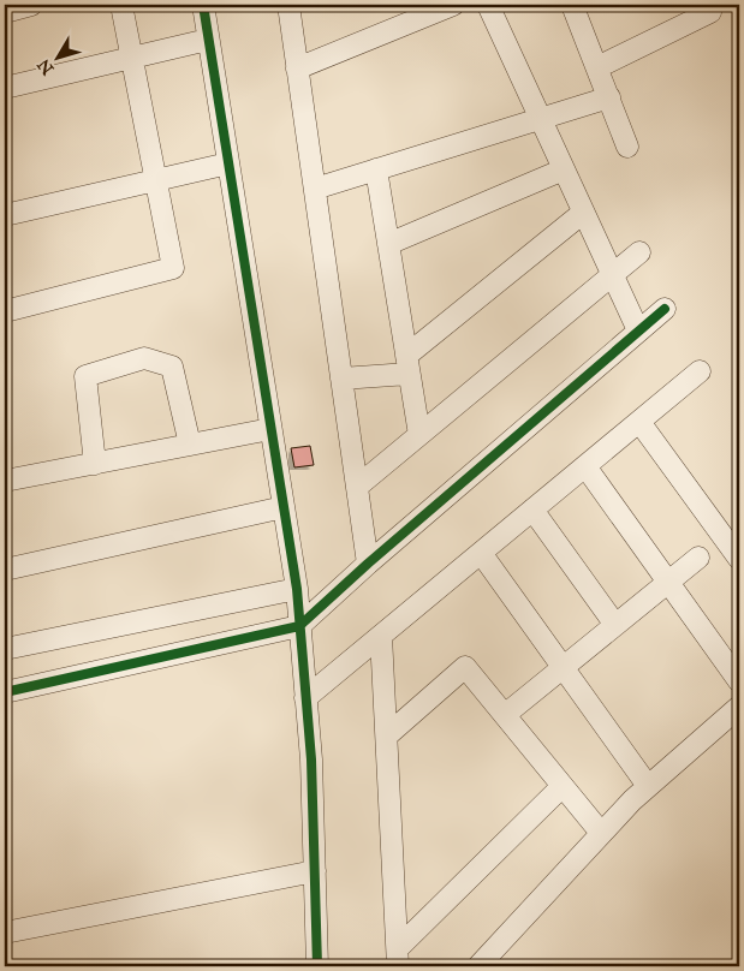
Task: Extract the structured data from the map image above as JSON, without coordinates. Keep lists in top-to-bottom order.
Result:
{
  "north": "bottom left"
}
